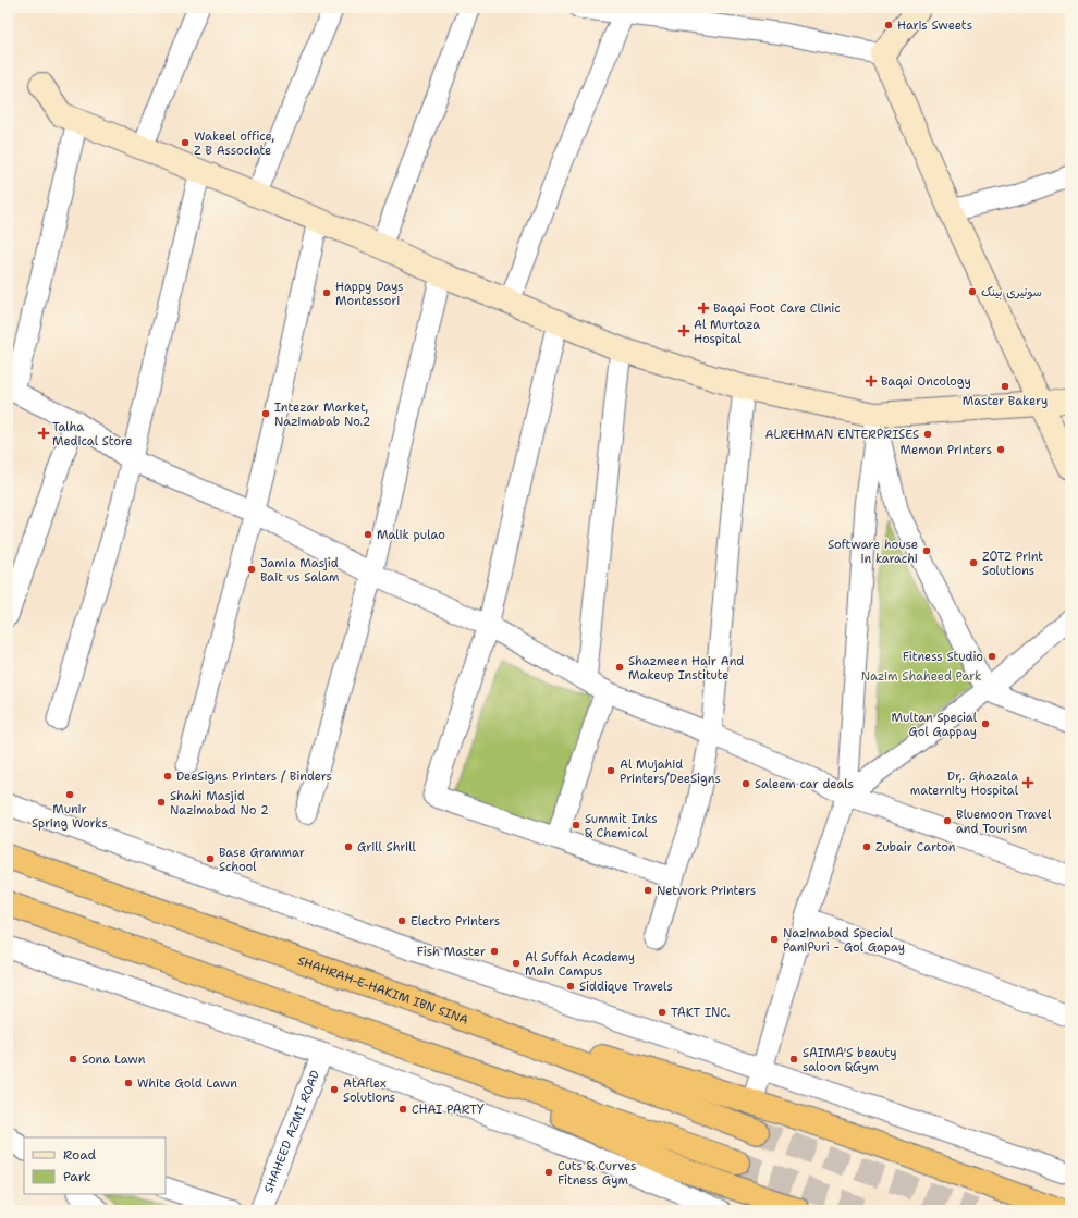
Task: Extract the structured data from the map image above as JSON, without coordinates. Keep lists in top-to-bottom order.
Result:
{
  "streets": {
    "highway": ["SHAHRAH-E-HAKIM IBN SINA"],
    "street": ["SHAHEED AZMI ROAD"]
  },
  "parks": ["Nazim Shaheed Park"],
  "places": {
    "other": [
      "Haris Sweets",
      "Wakeel office, Z B Associate",
      "سونیری بینک",
      "Happy Days Montessori",
      "Master Bakery",
      "Intezar Market, Nazimabab No.2",
      "ALREHMAN ENTERPRISES",
      "Memon Printers",
      "Malik pulao",
      "Software house in karachi",
      "ZOTZ Print Solutions",
      "Jamia Masjid Bait us Salam",
      "Fitness Studio",
      "Shazmeen Hair And Makeup Institute",
      "Multan Special Gol Gappay",
      "Al Mujahid Printers/DeeSigns",
      "DeeSigns Printers / Binders",
      "Saleem car deals",
      "Munir Spring Works",
      "Shahi Masjid Nazimabad No 2",
      "Bluemoon Travel and Tourism",
      "Summit Inks & Chemical",
      "Grill Shrill",
      "Zubair Carton",
      "Base Grammar School",
      "Network Printers",
      "Electro Printers",
      "Nazimabad Special PaniPuri - Gol Gapay",
      "Fish Master",
      "Al Suffah Academy Main Campus",
      "Siddique Travels",
      "TAKT INC.",
      "Sona Lawn",
      "SAIMA'S beauty saloon &Gym",
      "White Gold Lawn",
      "AtAflex Solutions",
      "CHAI PARTY",
      "Cuts & Curves Fitness Gym"
    ],
    "health": [
      "Baqai Foot Care Clinic",
      "Al Murtaza Hospital",
      "Baqai Oncology",
      "Talha Medical Store",
      "Dr,. Ghazala maternity Hospital"
    ]
  },
  "legend": ["Road", "Park"]
}
